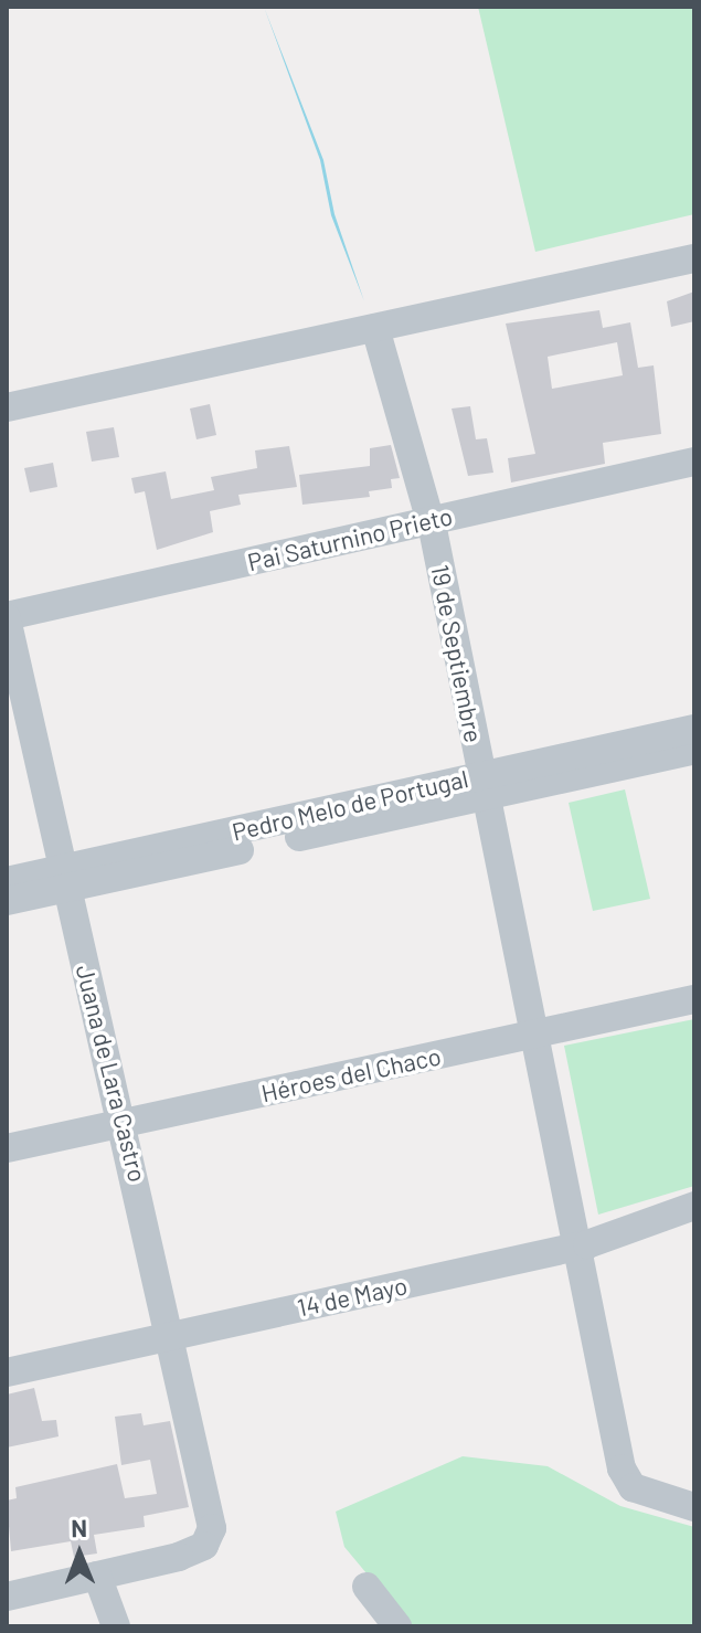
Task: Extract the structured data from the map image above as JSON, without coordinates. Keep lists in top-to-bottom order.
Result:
{
  "streets": {
    "street": [
      "Pai Saturnino Prieto",
      "19 de Septiembre",
      "Pedro Melo de Portugal",
      "Juana de Lara Castro",
      "Héroes del Chaco",
      "14 de Mayo"
    ]
  },
  "crossings": [
    ["Pai Saturnino Prieto", "19 de Septiembre"],
    ["Pai Saturnino Prieto", "Juana de Lara Castro"],
    ["19 de Septiembre", "Pedro Melo de Portugal"],
    ["19 de Septiembre", "Héroes del Chaco"],
    ["19 de Septiembre", "14 de Mayo"],
    ["Pedro Melo de Portugal", "Juana de Lara Castro"],
    ["Juana de Lara Castro", "Héroes del Chaco"],
    ["Juana de Lara Castro", "14 de Mayo"]
  ],
  "north": "top"
}
